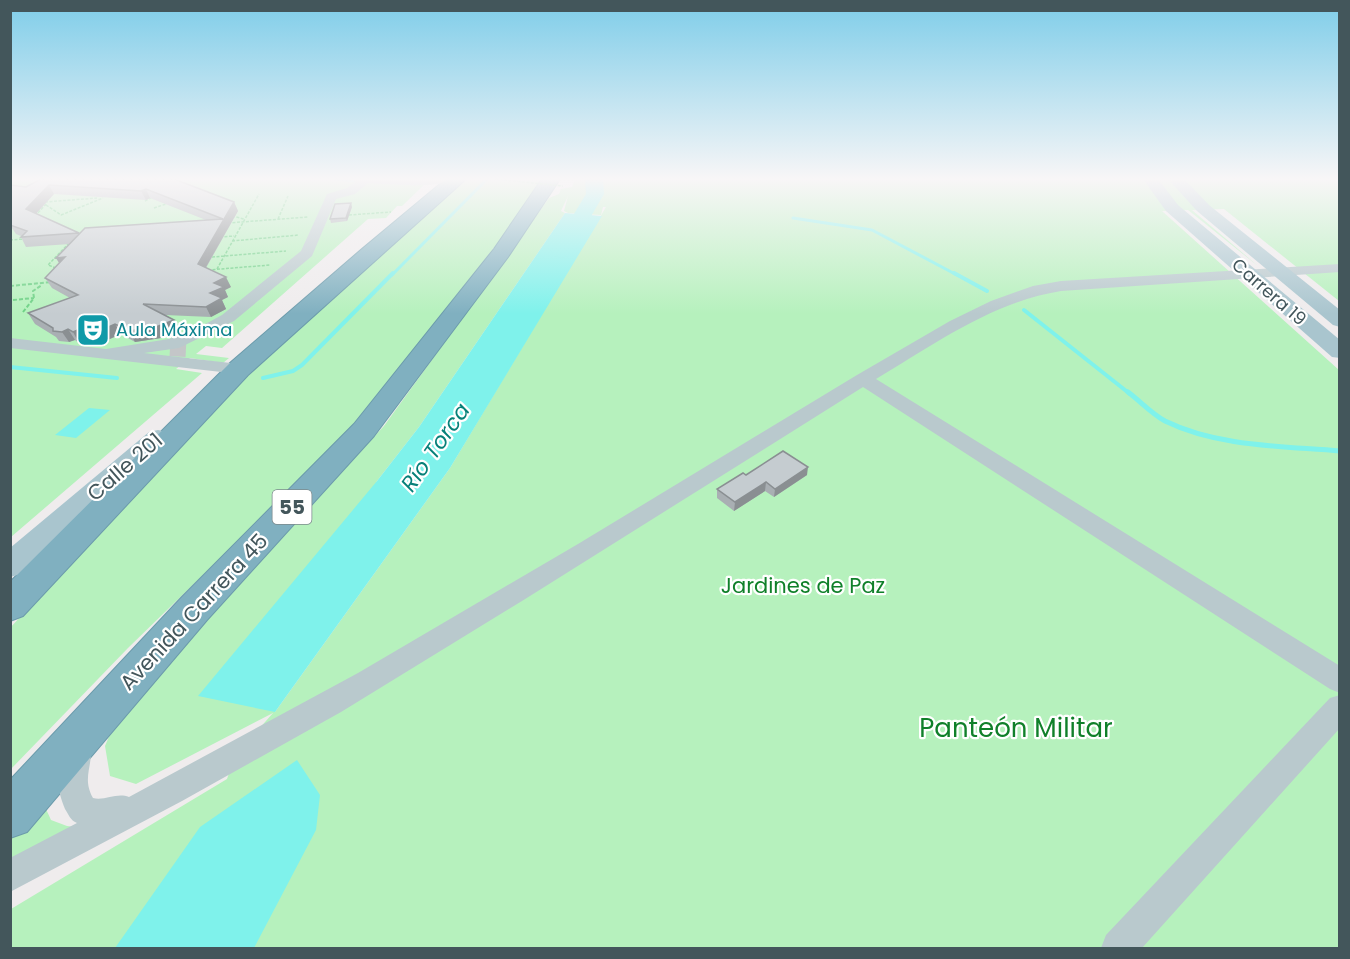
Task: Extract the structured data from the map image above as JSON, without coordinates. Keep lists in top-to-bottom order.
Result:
{
  "streets": {
    "highway": ["55", "Avenida Carrera 45"],
    "main road": ["Carrera 19", "Calle 201"]
  },
  "water": ["Río Torca"],
  "parks": ["Jardines de Paz", "Panteón Militar"],
  "places": {
    "theatre": ["Aula Máxima"]
  }
}
